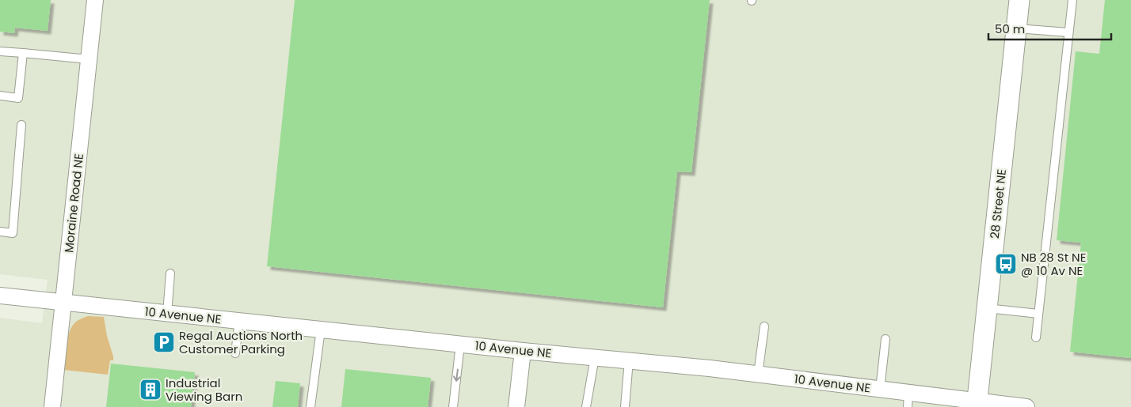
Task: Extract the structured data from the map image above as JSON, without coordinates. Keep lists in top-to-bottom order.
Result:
{
  "streets": {
    "street": ["Moraine Road NE", "28 Street NE", "10 Avenue NE"]
  },
  "crossings": [
    ["Moraine Road NE", "10 Avenue NE"],
    ["28 Street NE", "10 Avenue NE"]
  ],
  "places": {
    "bus stop": ["NB 28 St NE @ 10 Av NE"],
    "parking": ["Regal Auctions North Customer Parking"],
    "building": ["Industrial Viewing Barn"]
  },
  "scale_bar": "50 m"
}
